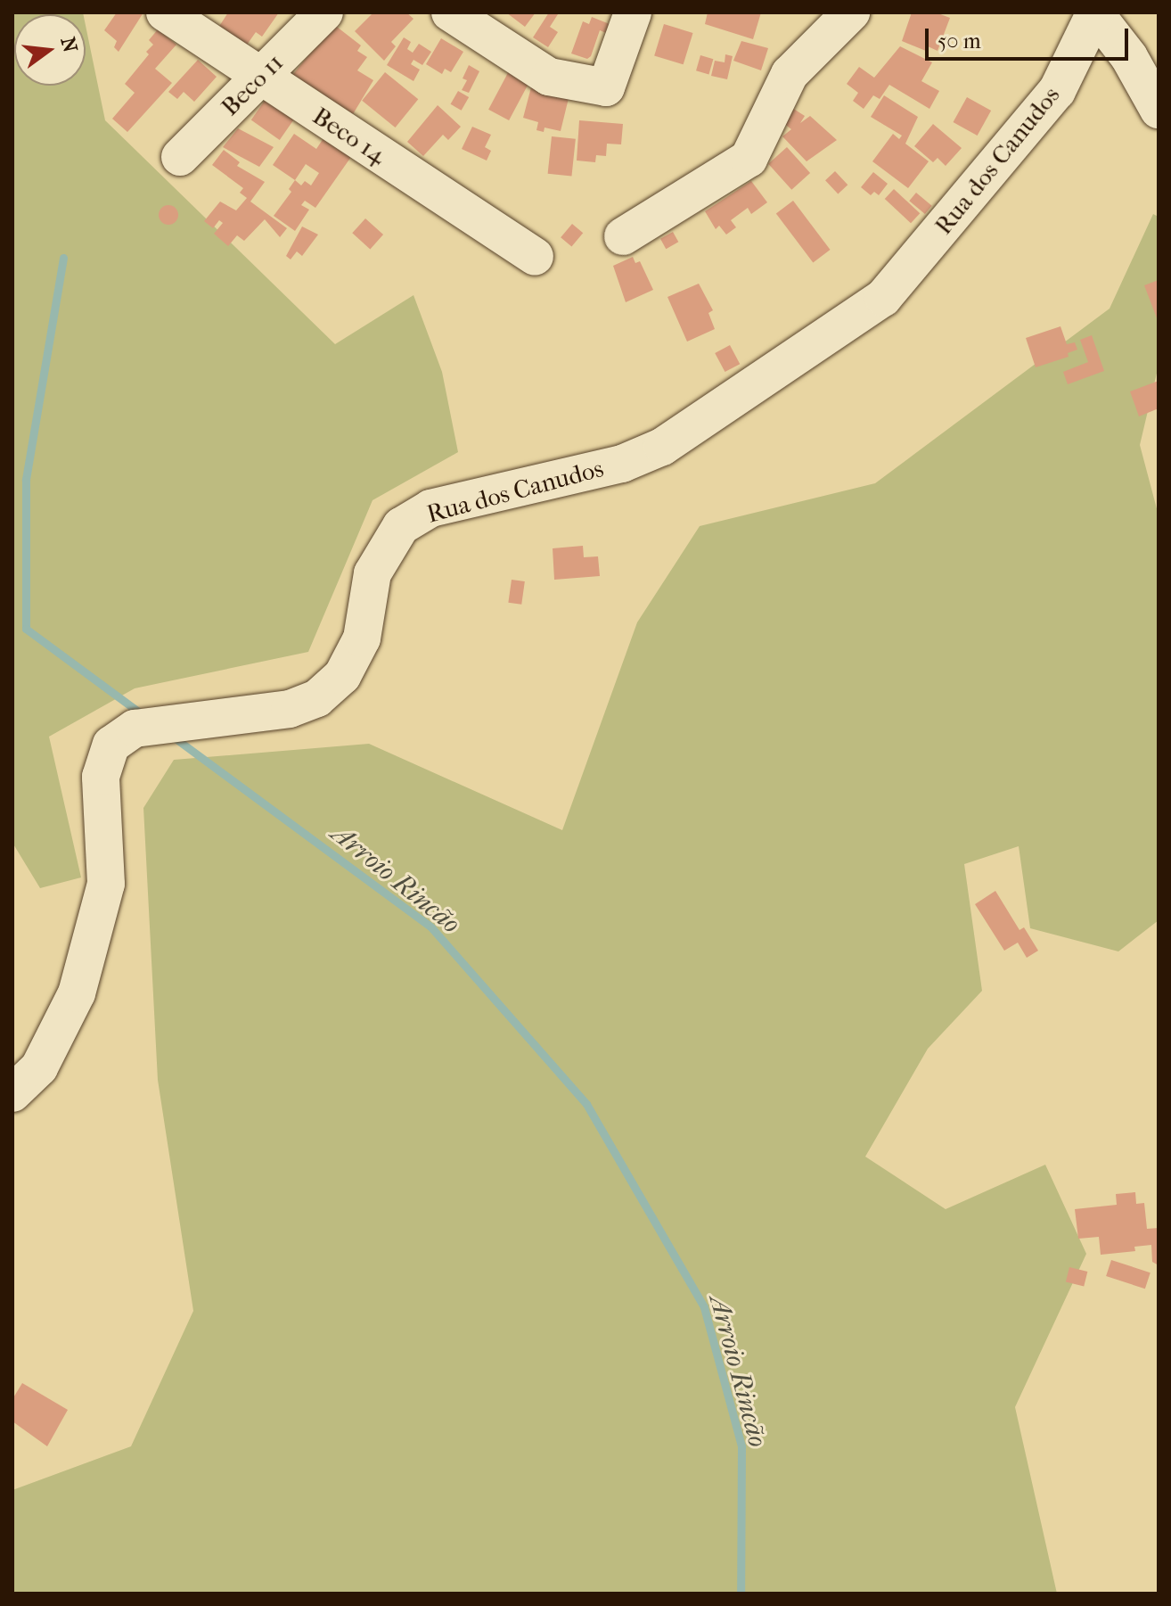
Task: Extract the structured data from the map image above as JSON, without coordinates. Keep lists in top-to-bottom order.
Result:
{
  "streets": {
    "street": ["Beco 11", "Beco 14", "Rua dos Canudos"]
  },
  "crossings": [
    ["Beco 11", "Beco 14"]
  ],
  "water": ["Arroio Rincão"],
  "scale_bar": "50 m",
  "north": "right"
}
